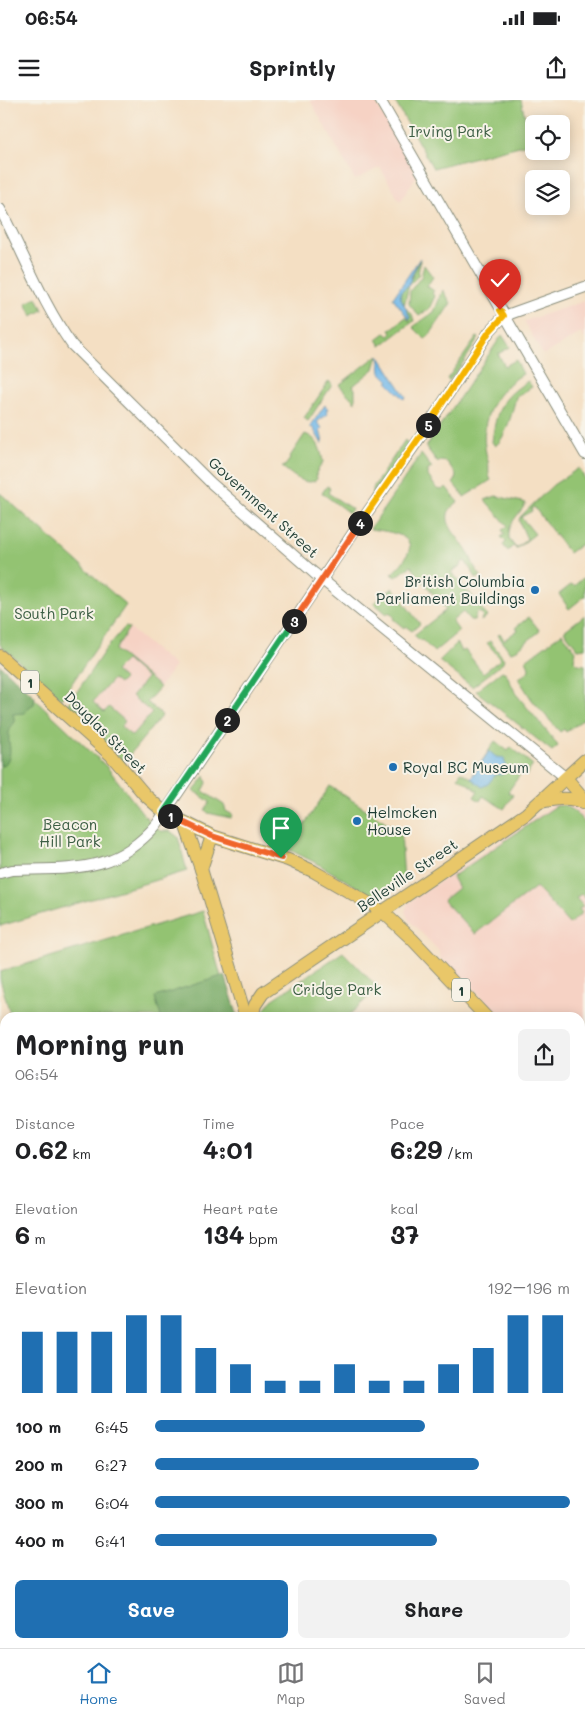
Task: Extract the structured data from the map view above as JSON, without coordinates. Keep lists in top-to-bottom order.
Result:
{
  "streets": {
    "main road": [
      "Government Street",
      "1",
      "Douglas Street",
      "Belleville Street"
    ]
  },
  "crossings": [
    ["Government Street", "Belleville Street"],
    ["Douglas Street", "Belleville Street"]
  ],
  "parks": [
    "Irving Park",
    "South Park",
    "Beacon Hill Park",
    "Cridge Park"
  ],
  "places": ["British Columbia Parliament Buildings", "Royal BC Museum", "Helmcken House"],
  "page": {
    "status": "06:54",
    "header": "Sprintly",
    "pins": [
      "5",
      "4",
      "3",
      "2",
      "1"
    ],
    "heading": ["Morning run", "06:54"],
    "stats": [
      ["Distance", "0.62 km"],
      ["Time", "4:01"],
      ["Pace", "6:29 /km"],
      ["Elevation", "6 m"],
      ["Heart rate", "134 bpm"],
      ["kcal", "37"]
    ],
    "chart": ["Elevation", "192–196 m"],
    "list": [
      {
        "name": "100 m",
        "note": "6:45"
      },
      {
        "name": "200 m",
        "note": "6:27"
      },
      {
        "name": "300 m",
        "note": "6:04"
      },
      {
        "name": "400 m",
        "note": "6:41"
      }
    ],
    "buttons": ["Save", "Share"],
    "tabs": ["Home", "Map", "Saved"]
  }
}
